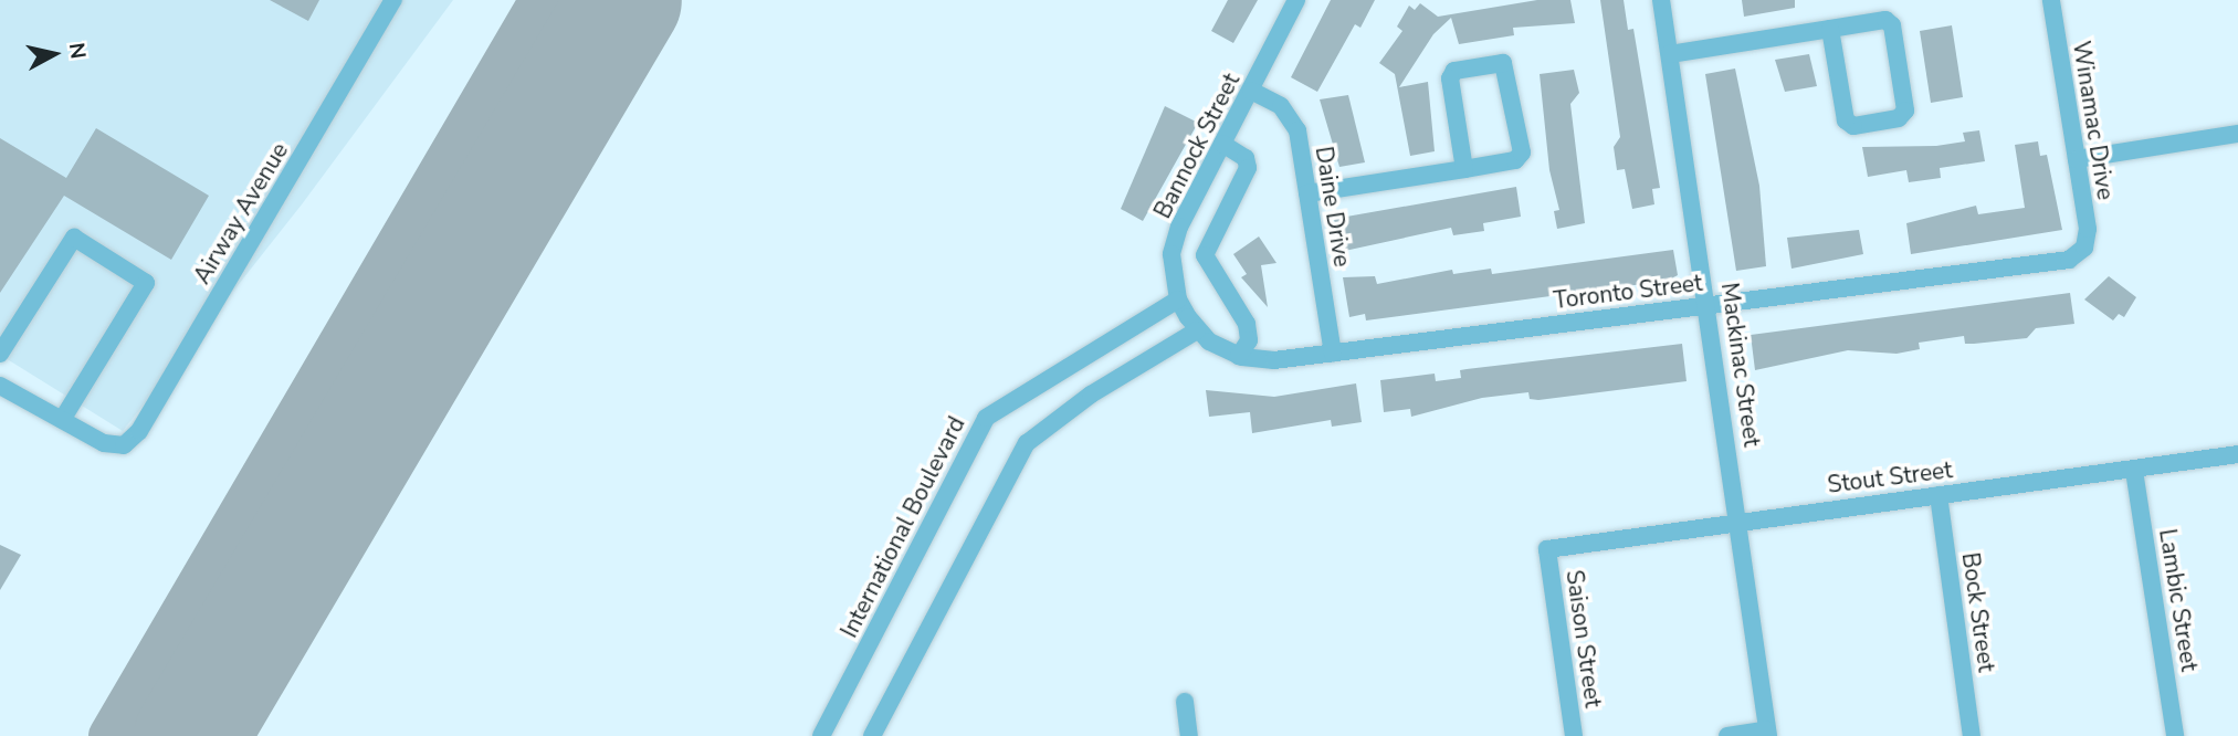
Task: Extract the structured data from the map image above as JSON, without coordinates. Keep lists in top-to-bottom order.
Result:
{
  "streets": {
    "street": [
      "Winamac Drive",
      "Bannock Street",
      "Daine Drive",
      "Airway Avenue",
      "Toronto Street",
      "Mackinac Street",
      "Stout Street",
      "International Boulevard",
      "Lambic Street",
      "Bock Street",
      "Saison Street"
    ]
  },
  "crossings": [
    ["Winamac Drive", "Toronto Street"],
    ["Bannock Street", "Daine Drive"],
    ["Bannock Street", "Toronto Street"],
    ["Bannock Street", "International Boulevard"],
    ["Daine Drive", "Toronto Street"],
    ["Toronto Street", "Mackinac Street"],
    ["Mackinac Street", "Stout Street"],
    ["Stout Street", "Lambic Street"],
    ["Stout Street", "Bock Street"],
    ["Stout Street", "Saison Street"]
  ],
  "north": "right"
}
